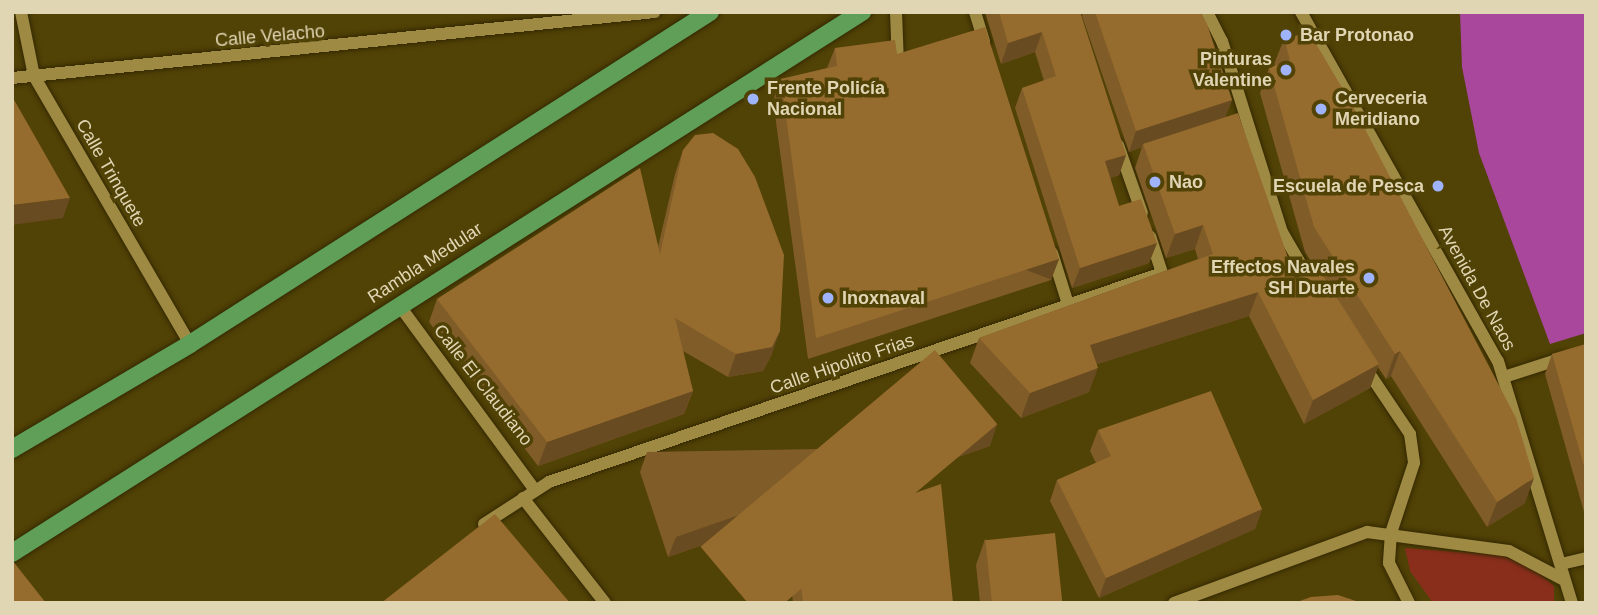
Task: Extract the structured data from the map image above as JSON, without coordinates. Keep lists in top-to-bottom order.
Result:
{
  "streets": {
    "main road": ["Rambla Medular"],
    "street": [
      "Calle Velacho",
      "Calle Trinquete",
      "Avenida De Naos",
      "Calle Hipolito Frias",
      "Calle El Claudiano"
    ]
  },
  "crossings": [
    ["Calle Velacho", "Calle Trinquete"],
    ["Rambla Medular", "Calle El Claudiano"],
    ["Calle Hipolito Frias", "Calle El Claudiano"]
  ],
  "places": [
    "Bar Protonao",
    "Pinturas Valentine",
    "Frente Policía Nacional",
    "Cerveceria Meridiano",
    "Nao",
    "Escuela de Pesca",
    "Effectos Navales SH Duarte",
    "Inoxnaval"
  ]
}
